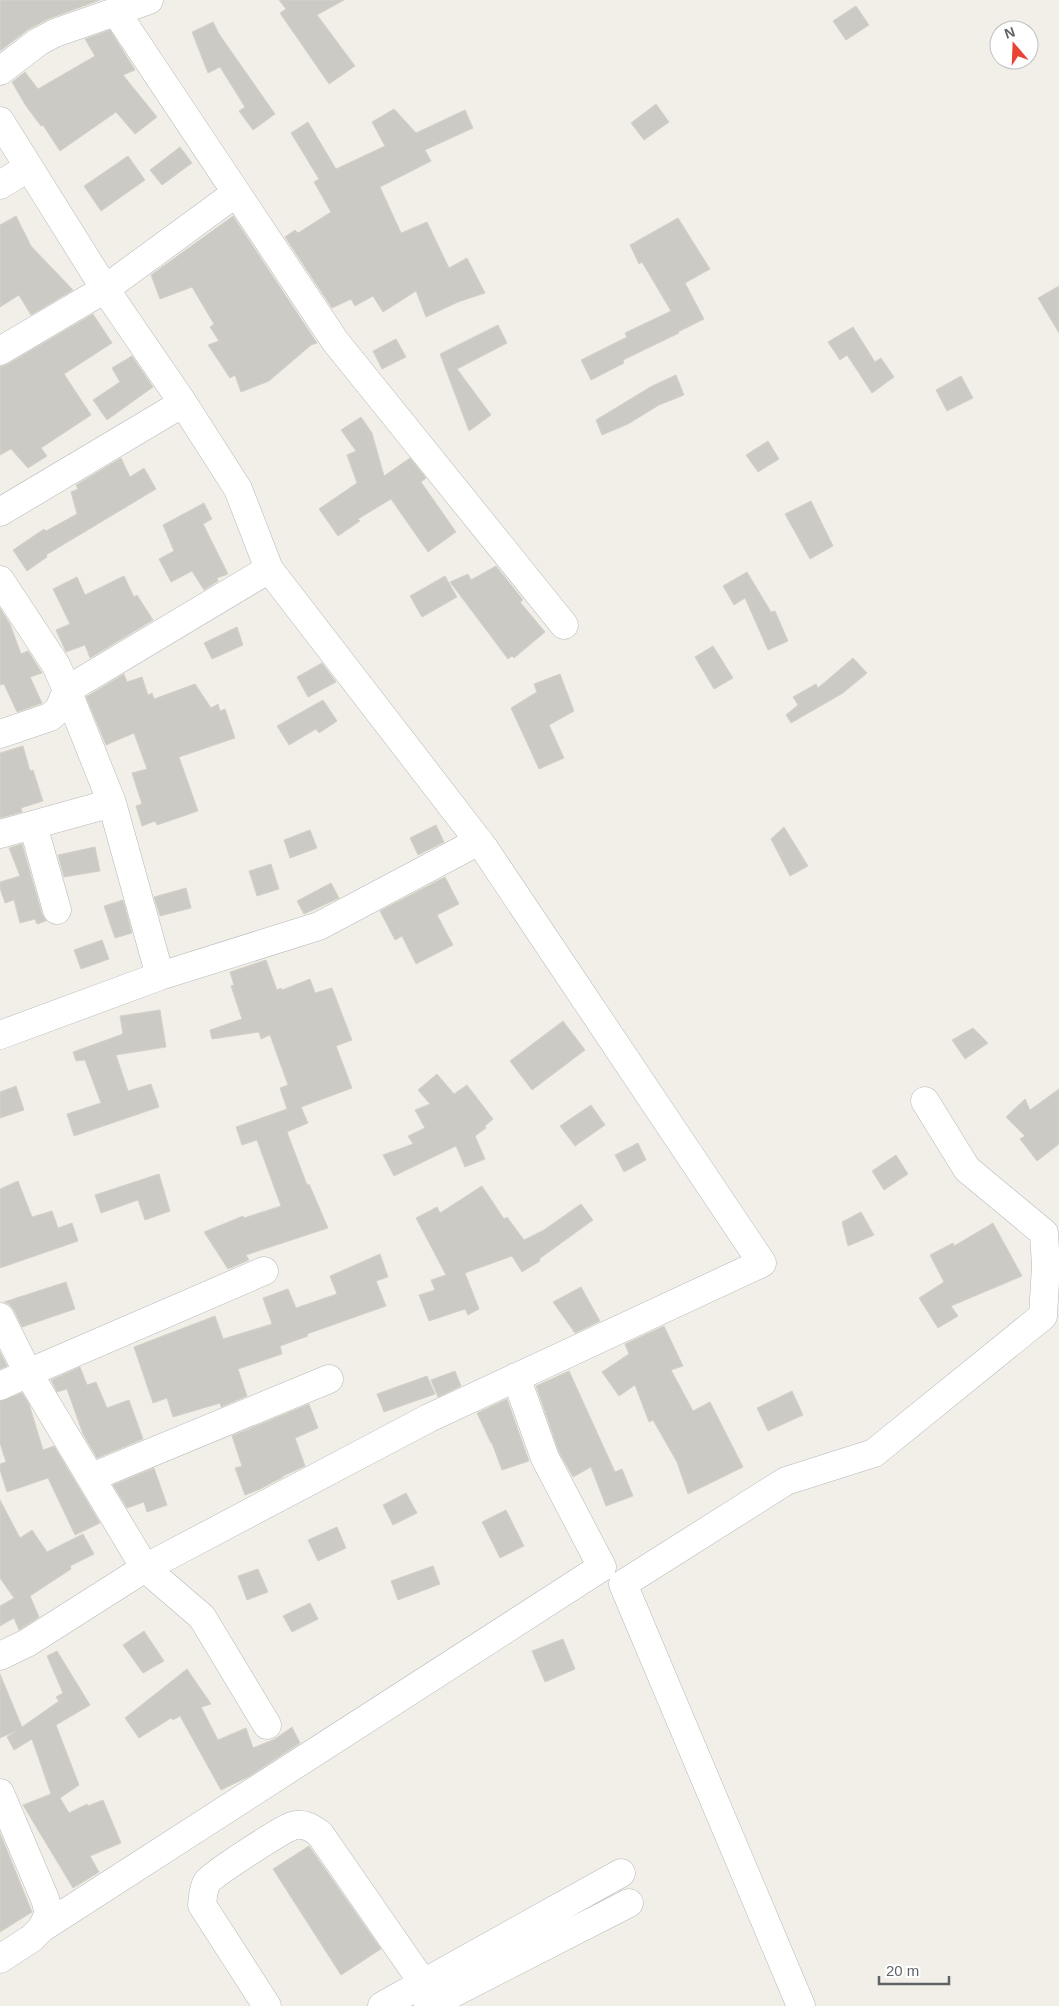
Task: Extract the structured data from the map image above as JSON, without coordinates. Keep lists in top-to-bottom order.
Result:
{
  "scale_bar": "20 m",
  "north": "top"
}
